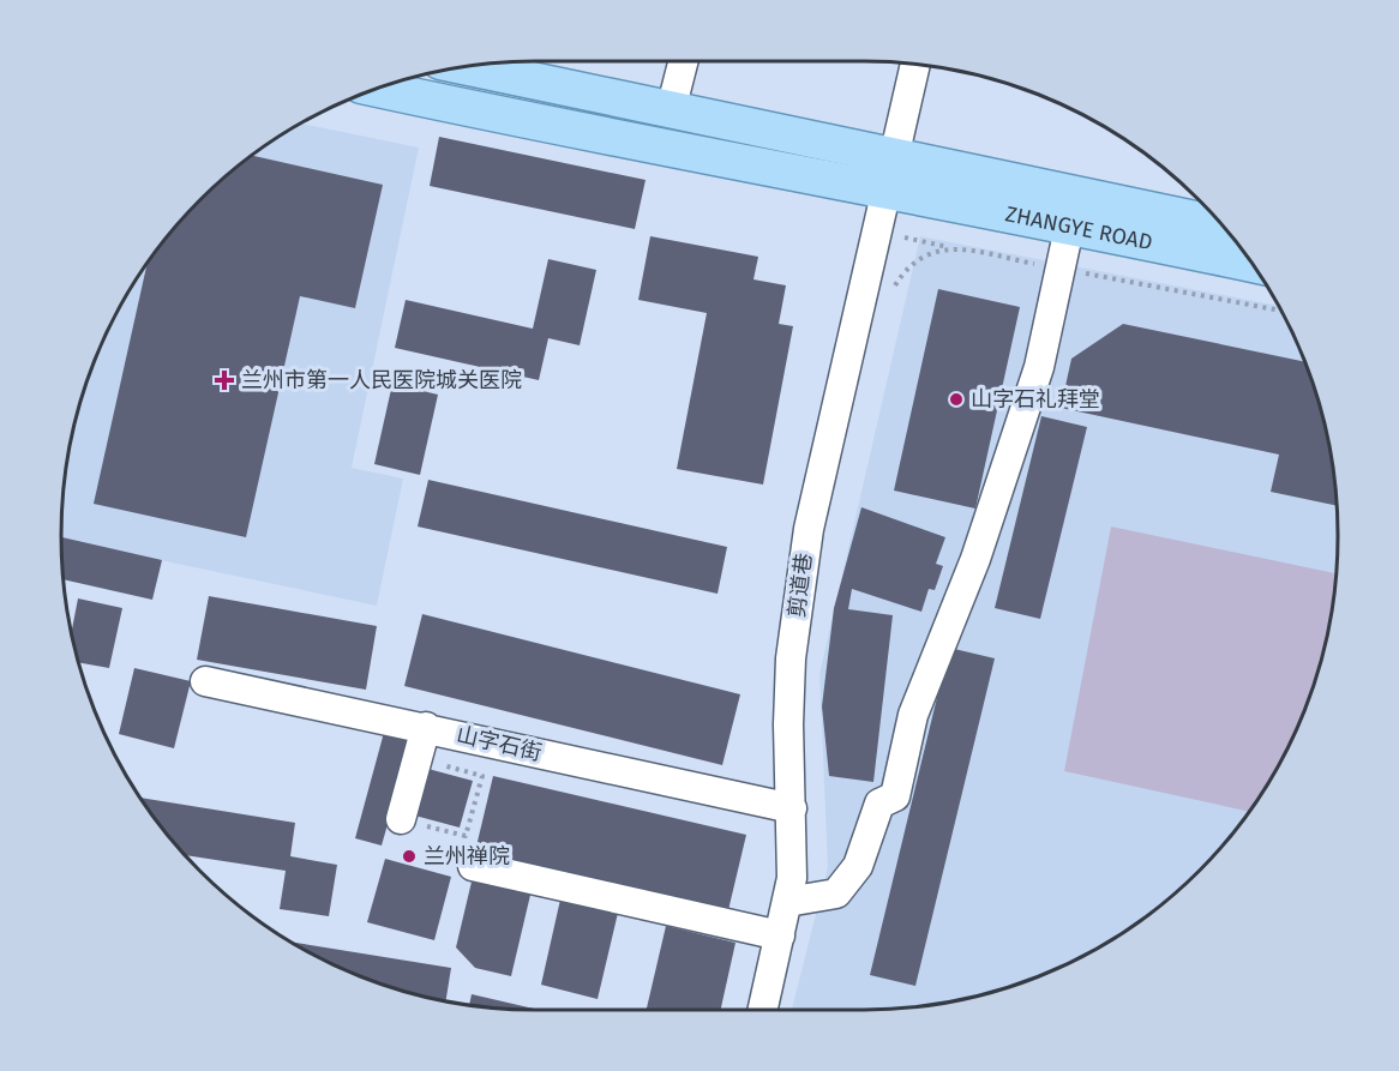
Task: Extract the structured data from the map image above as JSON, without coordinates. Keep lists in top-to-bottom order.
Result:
{
  "streets": {
    "main road": ["ZHANGYE ROAD"],
    "street": ["剪道巷", "山字石街"]
  },
  "crossings": [
    ["ZHANGYE ROAD", "剪道巷"],
    ["剪道巷", "山字石街"]
  ],
  "places": {
    "health": ["兰州市第一人民医院城关医院"],
    "other": ["山字石礼拜堂", "兰州禅院"]
  }
}
